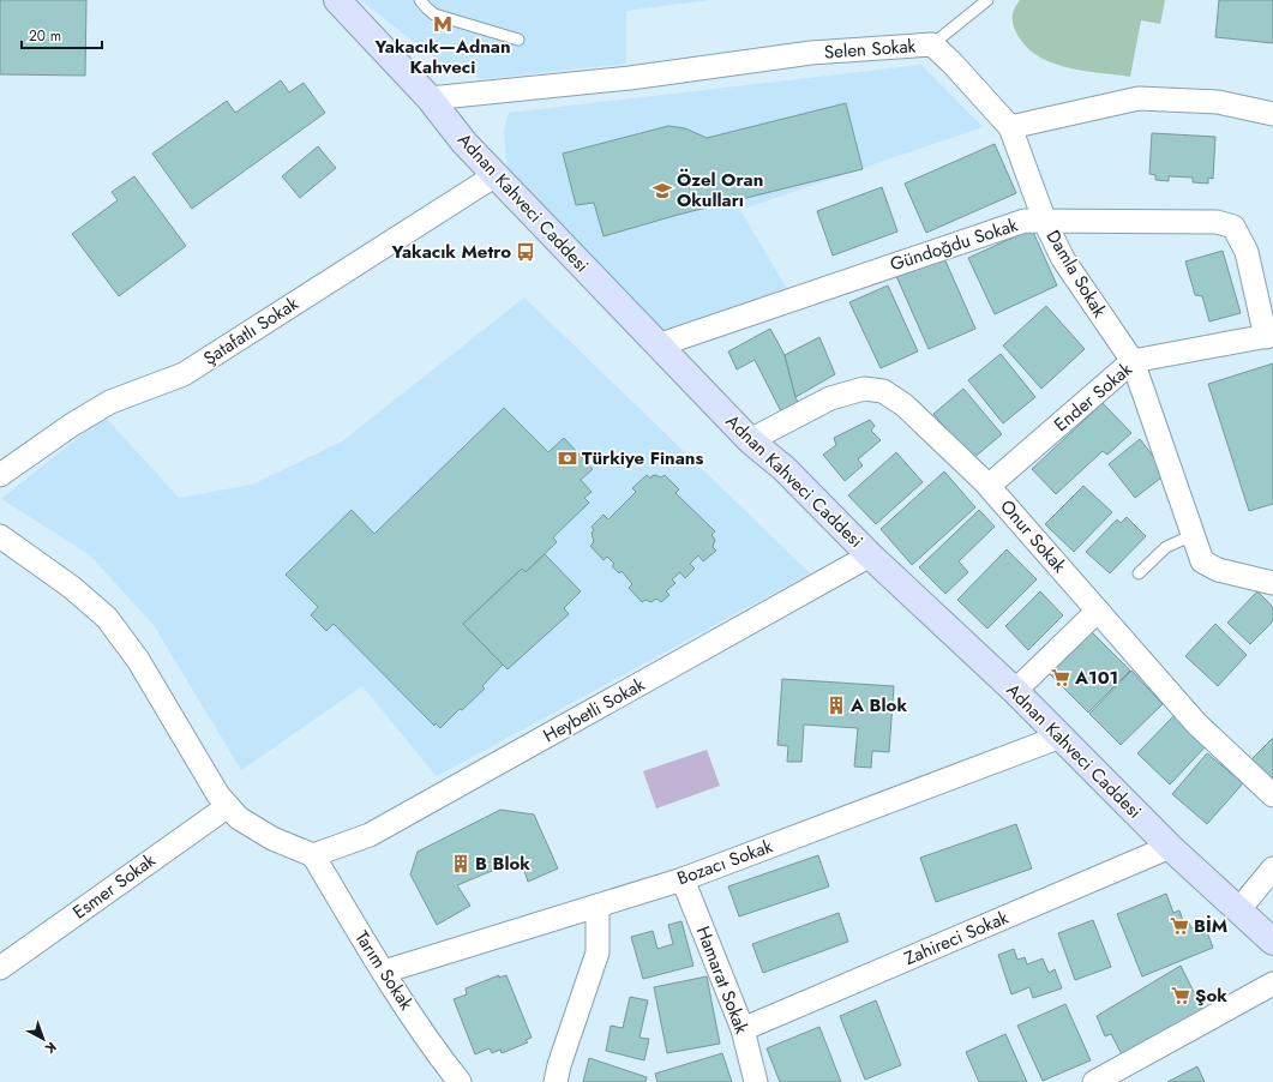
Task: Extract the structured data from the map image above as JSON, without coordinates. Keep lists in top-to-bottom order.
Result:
{
  "streets": {
    "main road": ["Adnan Kahveci Caddesi"],
    "street": [
      "Selen Sokak",
      "Gündoğdu Sokak",
      "Damla Sokak",
      "Şatafatlı Sokak",
      "Ender Sokak",
      "Onur Sokak",
      "Heybetli Sokak",
      "Bozacı Sokak",
      "Esmer Sokak",
      "Zahireci Sokak",
      "Tarım Sokak",
      "Hamarat Sokak"
    ]
  },
  "crossings": [
    ["Selen Sokak", "Adnan Kahveci Caddesi"],
    ["Selen Sokak", "Damla Sokak"],
    ["Adnan Kahveci Caddesi", "Gündoğdu Sokak"],
    ["Adnan Kahveci Caddesi", "Şatafatlı Sokak"],
    ["Adnan Kahveci Caddesi", "Onur Sokak"],
    ["Adnan Kahveci Caddesi", "Heybetli Sokak"],
    ["Adnan Kahveci Caddesi", "Bozacı Sokak"],
    ["Adnan Kahveci Caddesi", "Zahireci Sokak"],
    ["Gündoğdu Sokak", "Damla Sokak"],
    ["Gündoğdu Sokak", "Ender Sokak"],
    ["Damla Sokak", "Ender Sokak"],
    ["Ender Sokak", "Onur Sokak"],
    ["Heybetli Sokak", "Tarım Sokak"],
    ["Bozacı Sokak", "Tarım Sokak"],
    ["Bozacı Sokak", "Hamarat Sokak"],
    ["Zahireci Sokak", "Hamarat Sokak"]
  ],
  "places": {
    "metro station": ["Yakacık—Adnan Kahveci"],
    "school or university": ["Özel Oran Okulları"],
    "bus stop": ["Yakacık Metro"],
    "bank": ["Türkiye Finans"],
    "supermarket": ["A101", "BİM", "Şok"],
    "building": ["A Blok", "B Blok"]
  },
  "scale_bar": "20 m",
  "north": "bottom right"
}
